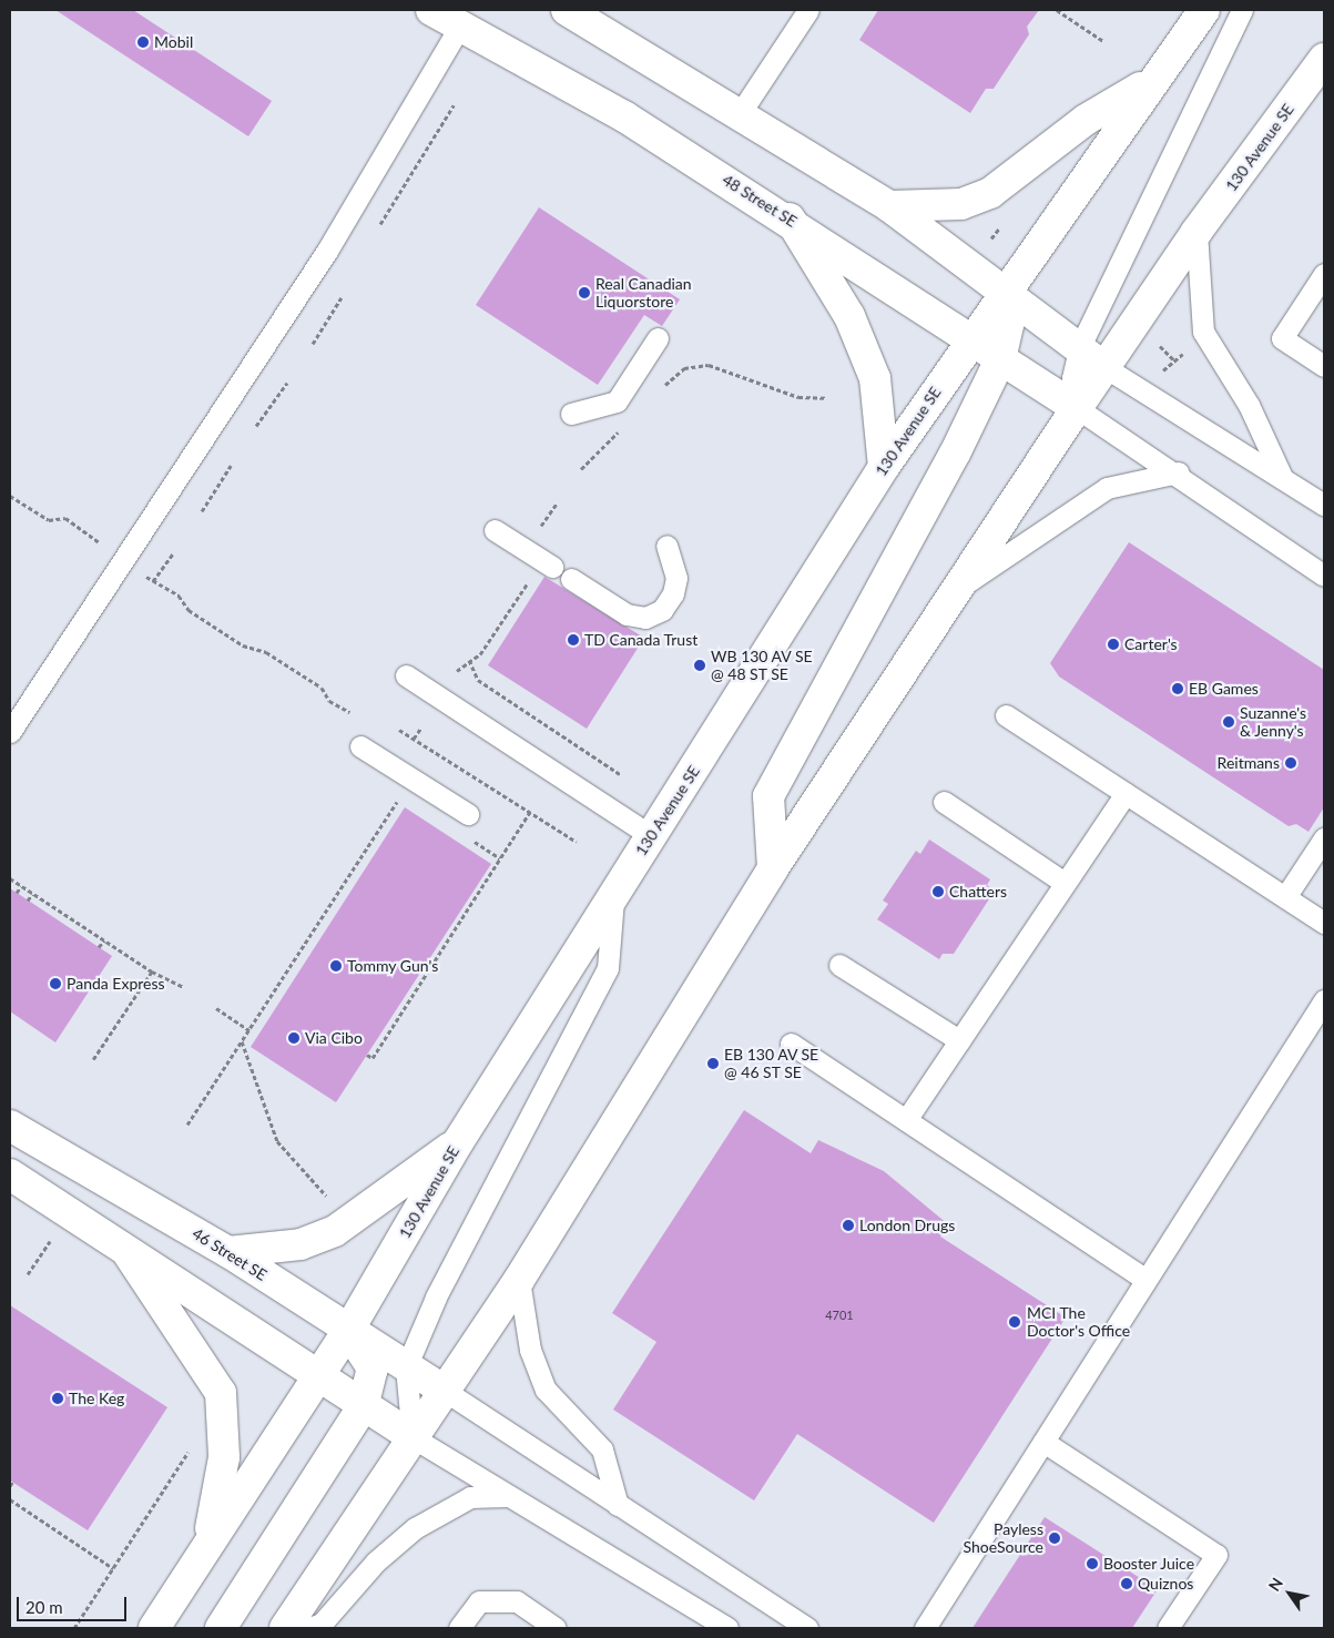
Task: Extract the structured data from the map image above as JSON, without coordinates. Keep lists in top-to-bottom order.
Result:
{
  "streets": {
    "main road": ["130 Avenue SE", "48 Street SE", "46 Street SE"]
  },
  "crossings": [
    ["130 Avenue SE", "48 Street SE"],
    ["130 Avenue SE", "46 Street SE"]
  ],
  "places": [
    "Mobil",
    "Real Canadian Liquorstore",
    "TD Canada Trust",
    "Carter's",
    "WB 130 AV SE @ 48 ST SE",
    "EB Games",
    "Suzanne's & Jenny's",
    "Reitmans",
    "Chatters",
    "Tommy Gun's",
    "Panda Express",
    "Via Cibo",
    "EB 130 AV SE @ 46 ST SE",
    "London Drugs",
    "MCI The Doctor's Office",
    "The Keg",
    "Payless ShoeSource",
    "Booster Juice",
    "Quiznos"
  ],
  "house_numbers": ["4701"],
  "scale_bar": "20 m",
  "north": "top left"
}
